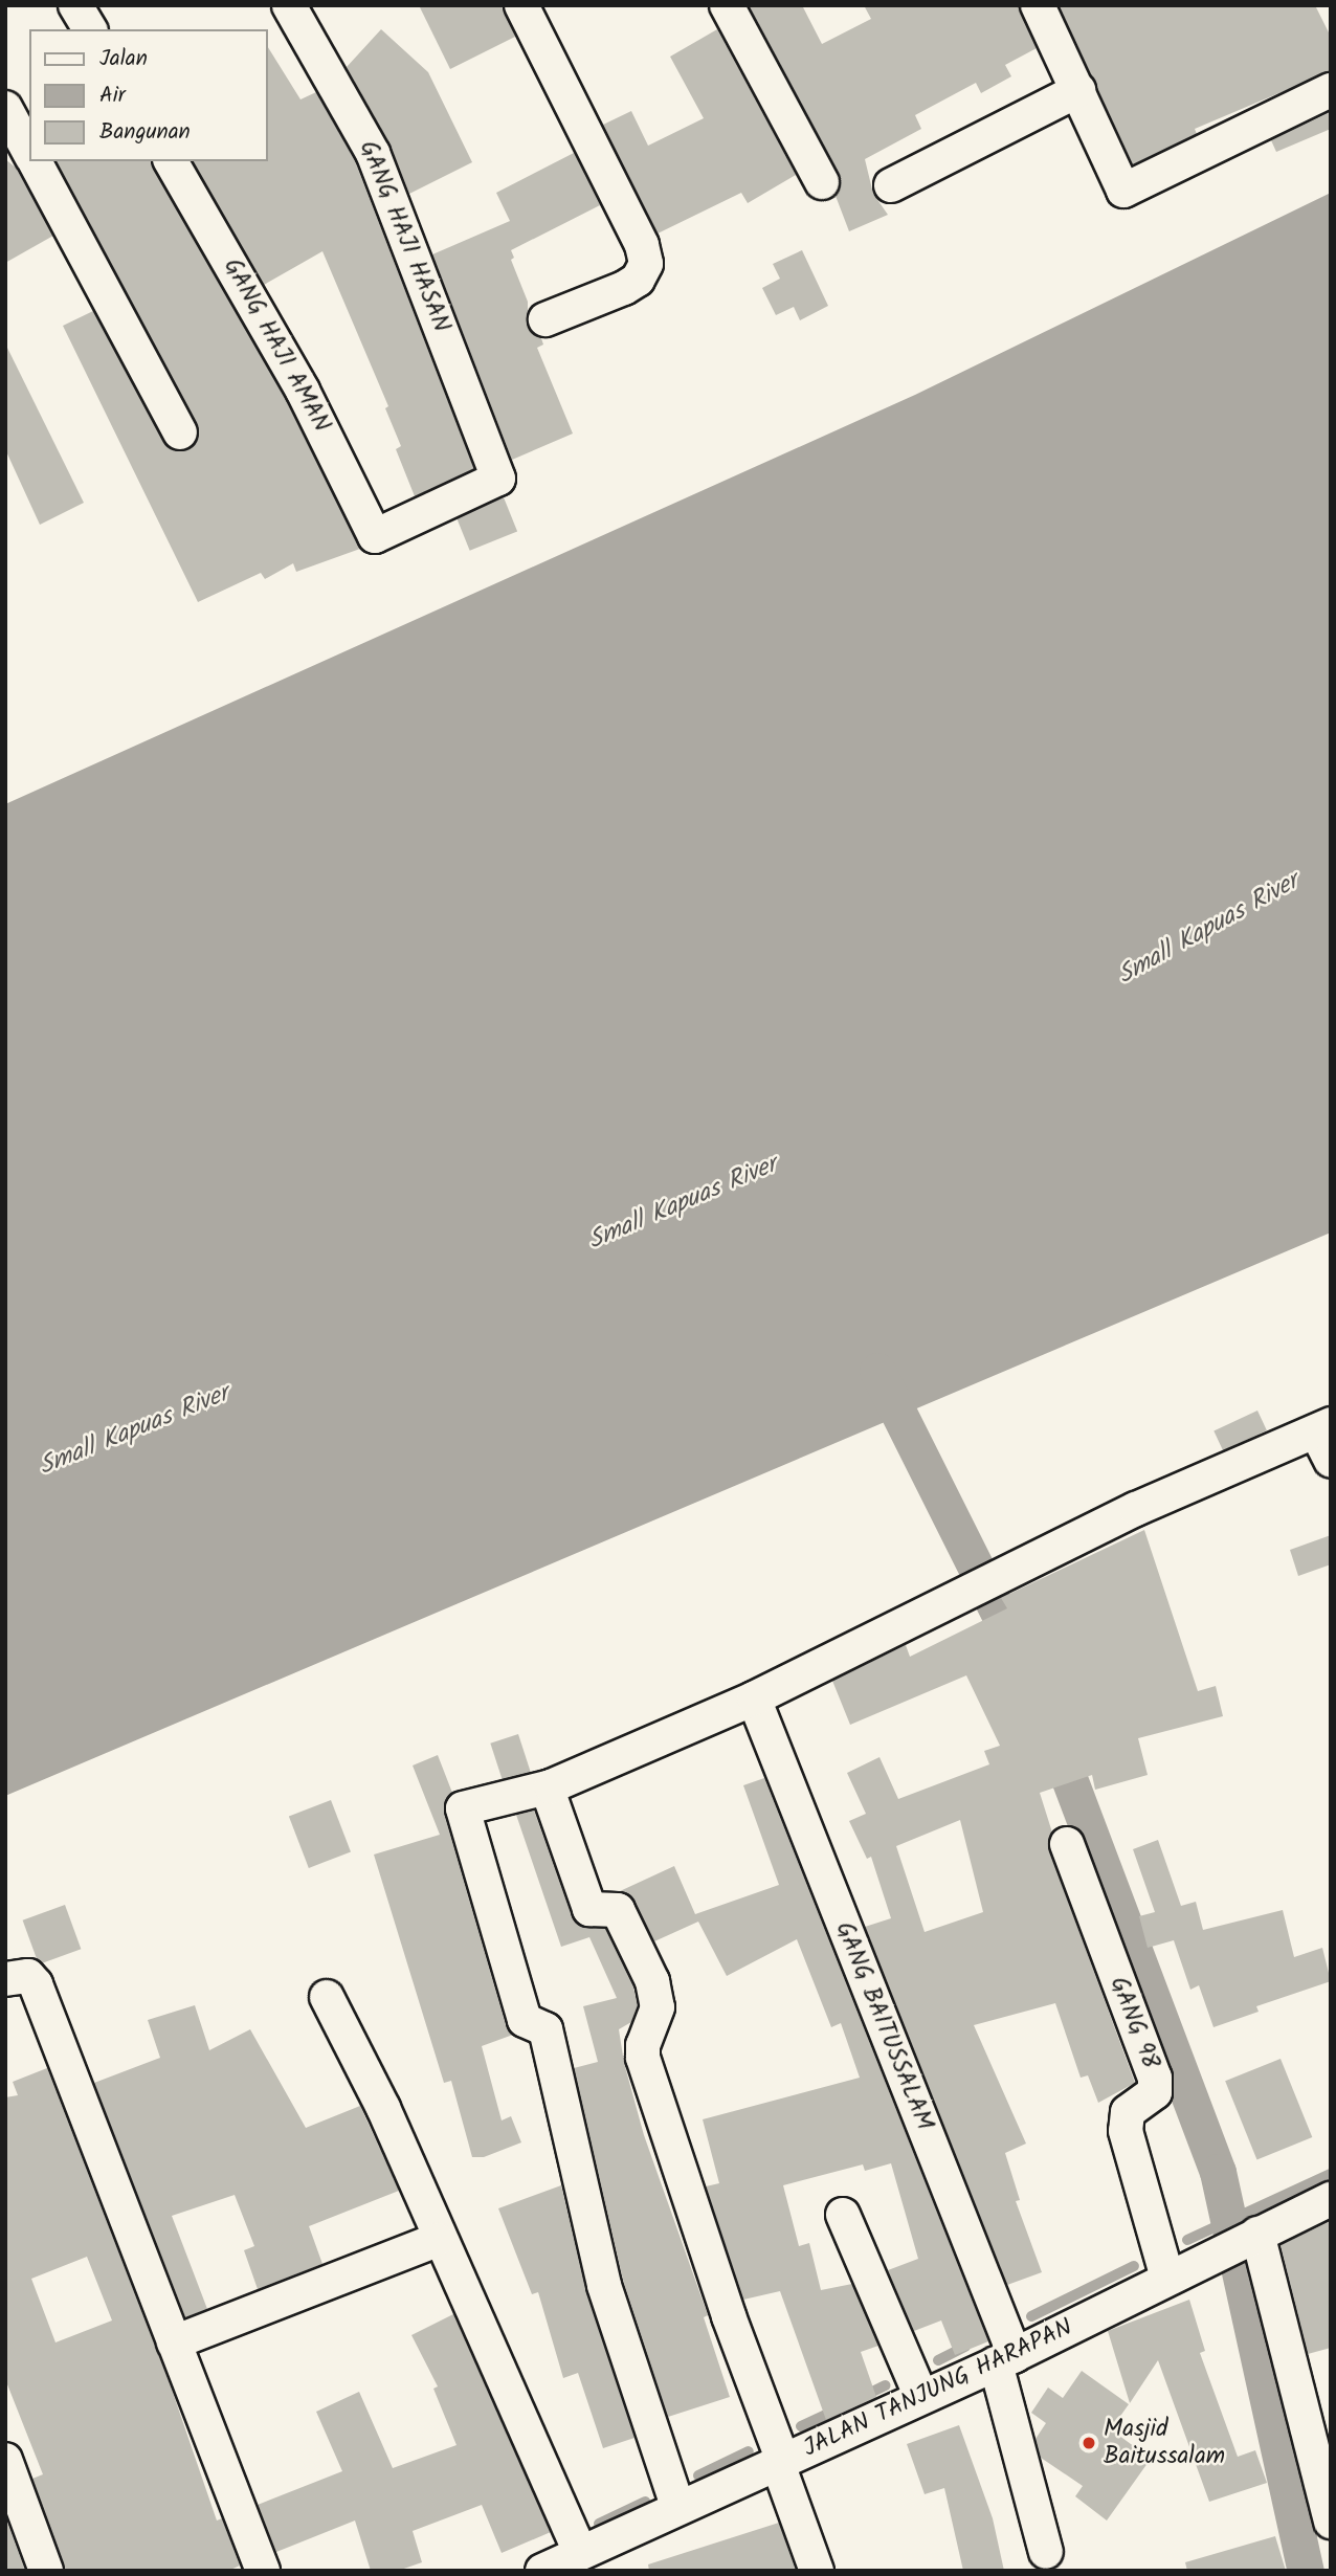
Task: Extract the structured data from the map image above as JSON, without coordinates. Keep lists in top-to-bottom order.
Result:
{
  "streets": {
    "street": [
      "GANG HAJI HASAN",
      "GANG HAJI AMAN",
      "GANG 98",
      "GANG BAITUSSALAM",
      "JALAN TANJUNG HARAPAN"
    ]
  },
  "crossings": [
    ["GANG HAJI HASAN", "GANG HAJI AMAN"],
    ["GANG 98", "JALAN TANJUNG HARAPAN"],
    ["GANG BAITUSSALAM", "JALAN TANJUNG HARAPAN"]
  ],
  "water": ["Small Kapuas River"],
  "places": ["Masjid Baitussalam"],
  "legend": ["Jalan", "Air", "Bangunan"]
}
